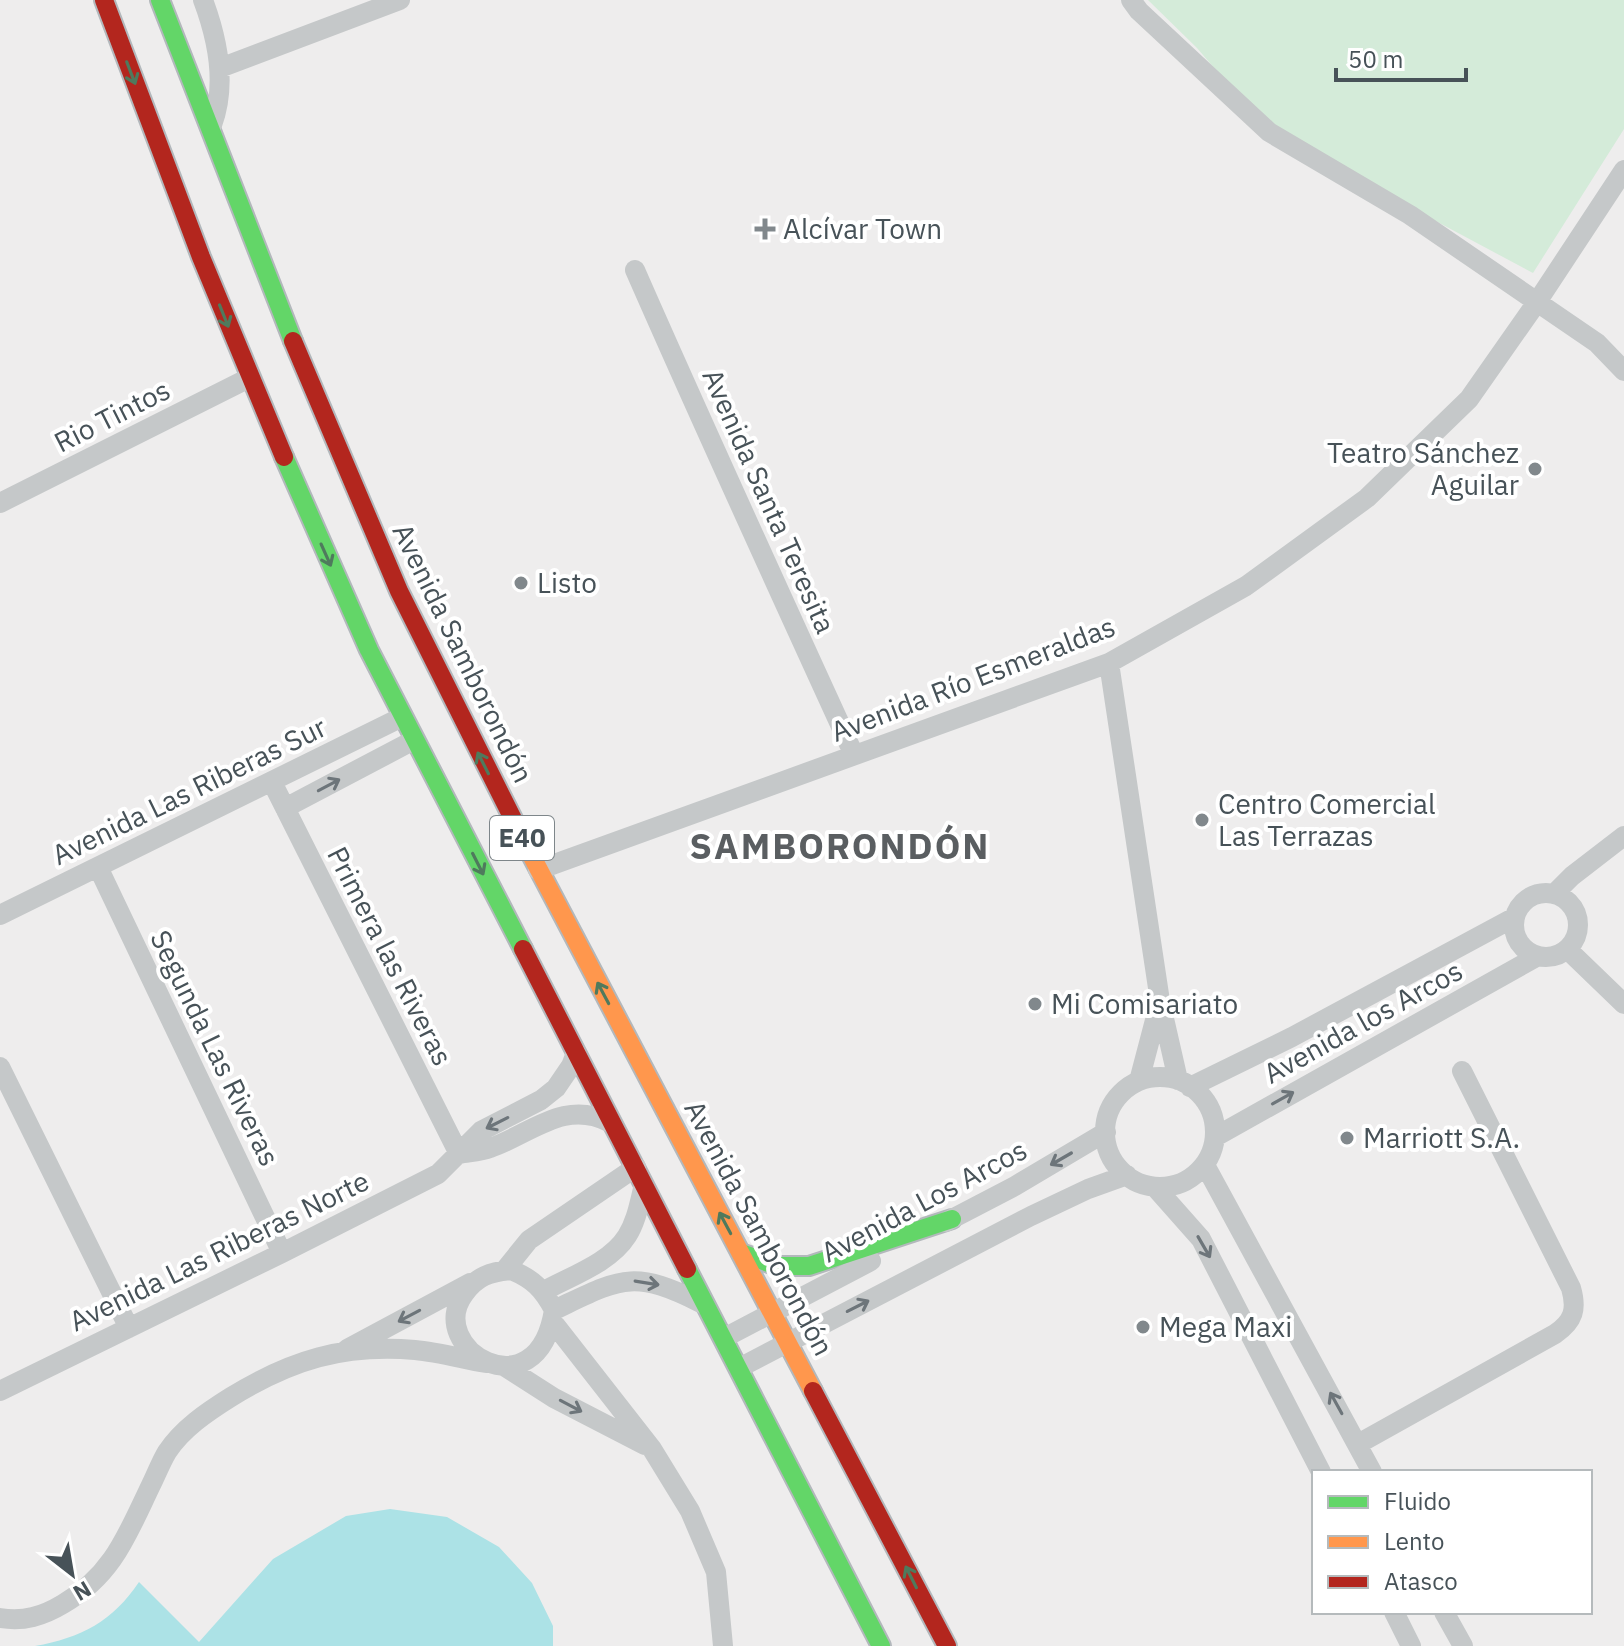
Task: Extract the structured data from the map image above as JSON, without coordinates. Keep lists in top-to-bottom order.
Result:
{
  "streets": {
    "highway": ["Avenida Samborondón", "E40"],
    "street": [
      "Rio Tintos",
      "Avenida Santa Teresita",
      "Avenida Río Esmeraldas",
      "Avenida Las Riberas Sur",
      "Primera las Riveras",
      "Avenida los Arcos",
      "Segunda Las Riveras",
      "Avenida Los Arcos",
      "Avenida Las Riberas Norte"
    ]
  },
  "crossings": [
    ["Rio Tintos", "E40"],
    ["Avenida Santa Teresita", "Avenida Río Esmeraldas"],
    ["Avenida Samborondón", "Avenida Río Esmeraldas"],
    ["Avenida Samborondón", "Avenida Los Arcos"],
    ["Avenida Las Riberas Sur", "E40"],
    ["Avenida Las Riberas Sur", "Primera las Riveras"],
    ["Avenida Las Riberas Sur", "Segunda Las Riveras"],
    ["E40", "Avenida Los Arcos"],
    ["E40", "Avenida Las Riberas Norte"],
    ["Primera las Riveras", "Avenida Las Riberas Norte"],
    ["Avenida los Arcos", "Avenida Los Arcos"],
    ["Segunda Las Riveras", "Avenida Las Riberas Norte"]
  ],
  "districts": ["SAMBORONDÓN"],
  "places": {
    "health": ["Alcívar Town"],
    "other": [
      "Teatro Sánchez Aguilar",
      "Listo",
      "Centro Comercial Las Terrazas",
      "Mi Comisariato",
      "Marriott S.A.",
      "Mega Maxi"
    ]
  },
  "legend": ["Fluido", "Lento", "Atasco"],
  "scale_bar": "50 m",
  "north": "bottom right"
}
